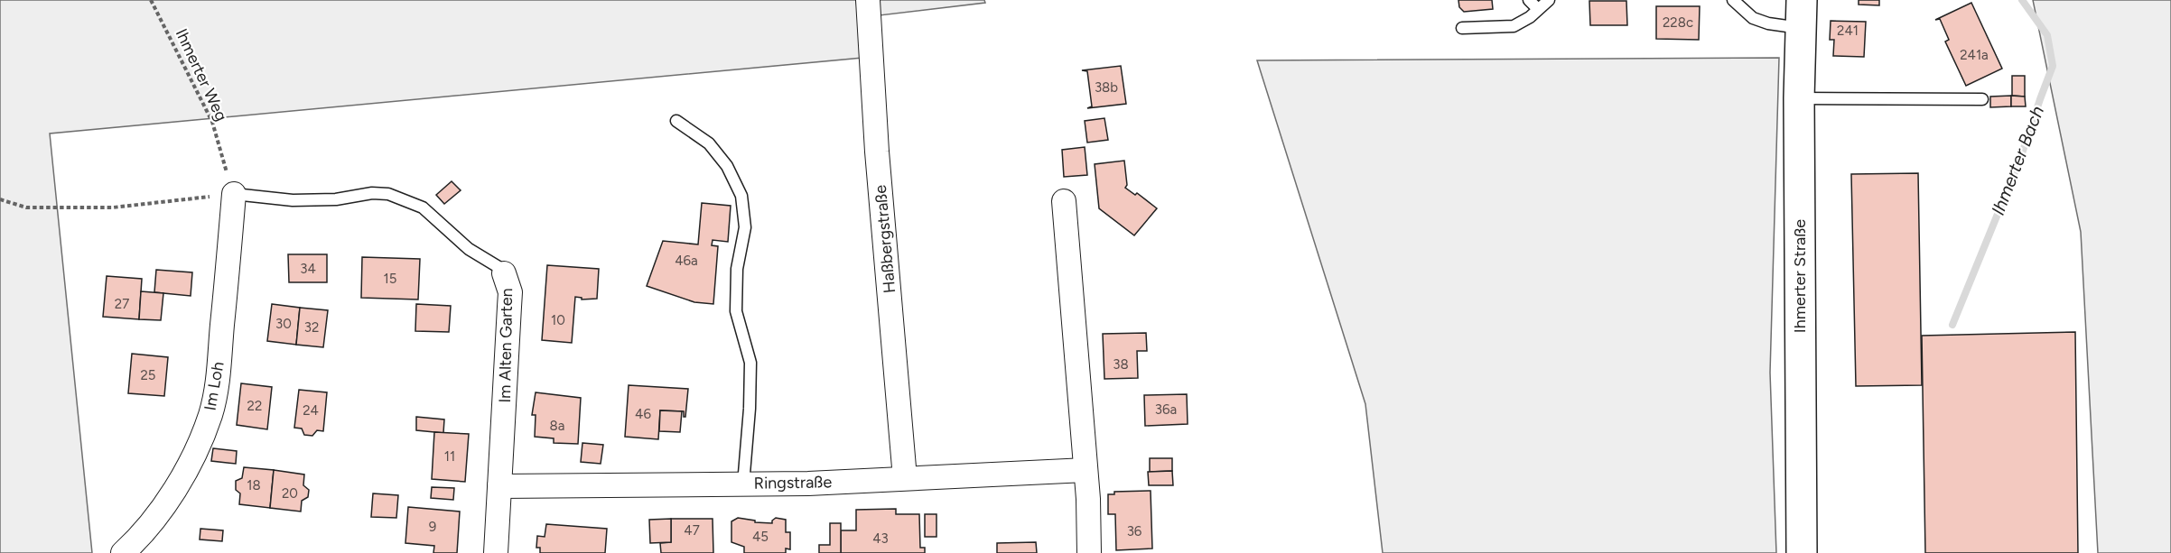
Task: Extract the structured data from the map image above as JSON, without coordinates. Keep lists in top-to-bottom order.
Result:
{
  "streets": {
    "main road": ["Ihmerter Straße"],
    "street": [
      "Haßbergstraße",
      "Im Alten Garten",
      "Im Loh",
      "Ringstraße"
    ],
    "path": ["Ihmerter Weg"]
  },
  "crossings": [
    ["Ihmerter Weg", "Im Alten Garten"],
    ["Ihmerter Weg", "Im Loh"],
    ["Haßbergstraße", "Ringstraße"],
    ["Im Alten Garten", "Im Loh"],
    ["Im Alten Garten", "Ringstraße"]
  ],
  "water": ["Ihmerter Bach"],
  "house_numbers": [
    "228c",
    "241",
    "241a",
    "38b",
    "46a",
    "34",
    "15",
    "27",
    "10",
    "30",
    "32",
    "38",
    "25",
    "22",
    "36a",
    "24",
    "46",
    "8a",
    "11",
    "18",
    "20",
    "9",
    "47",
    "36",
    "45",
    "43"
  ]
}
